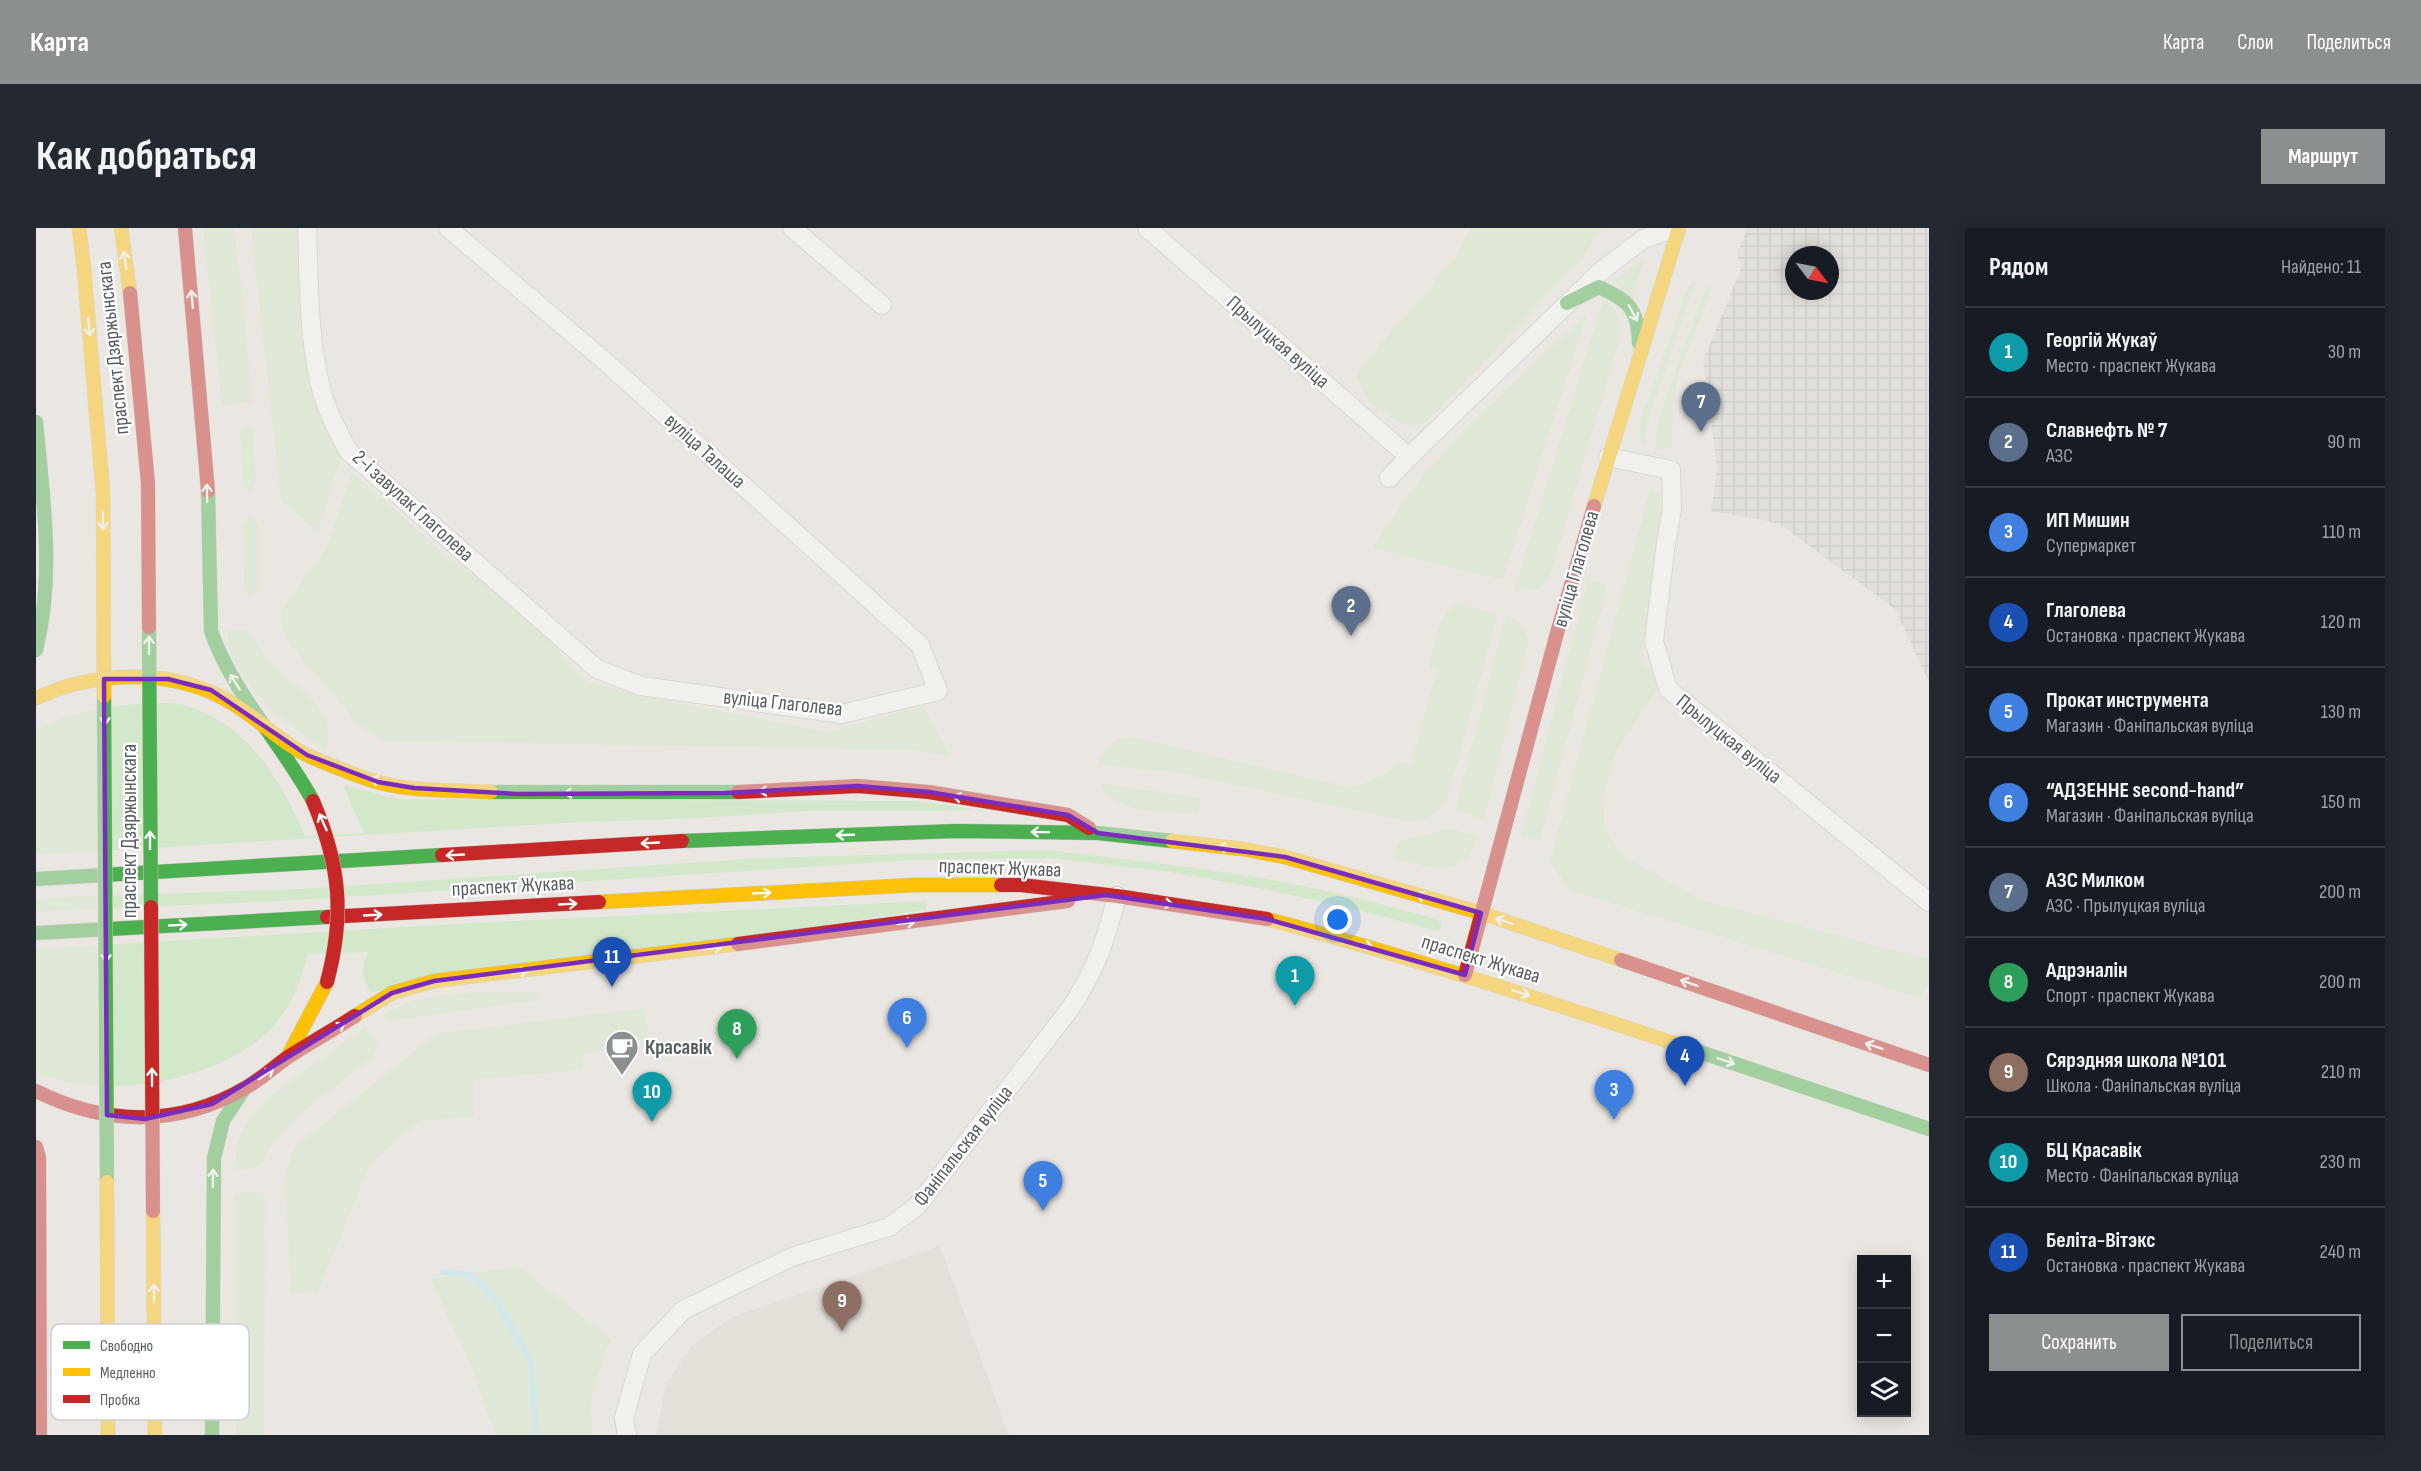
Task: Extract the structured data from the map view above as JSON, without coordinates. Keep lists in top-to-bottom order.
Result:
{
  "streets": {
    "main road": ["праспект Дзяржынскага", "вуліца Глаголева", "праспект Жукава"],
    "street": [
      "Прылуцкая вуліца",
      "вуліца Талаша",
      "2-і завулак Глаголева",
      "Фаніпальская вуліца"
    ]
  },
  "crossings": [
    ["Прылуцкая вуліца", "вуліца Глаголева"],
    ["вуліца Талаша", "вуліца Глаголева"],
    ["2-і завулак Глаголева", "вуліца Глаголева"],
    ["вуліца Глаголева", "праспект Жукава"],
    ["праспект Жукава", "Фаніпальская вуліца"]
  ],
  "places": {
    "cafe": ["Красавік"]
  },
  "legend": ["Свободно", "Медленно", "Пробка"],
  "north": "bottom right",
  "page": {
    "header": "Карта",
    "nav": ["Карта", "Слои", "Поделиться"],
    "buttons": [
      "Маршрут",
      ["Сохранить", "Поделиться"]
    ],
    "title": "Как добраться",
    "heading": ["Рядом", "Найдено: 11"],
    "list": [
      {
        "mark": "1",
        "name": "Георгій Жукаў",
        "note": "Место · праспект Жукава",
        "value": "30 m"
      },
      {
        "mark": "2",
        "name": "Славнефть № 7",
        "note": "АЗС",
        "value": "90 m"
      },
      {
        "mark": "3",
        "name": "ИП Мишин",
        "note": "Супермаркет",
        "value": "110 m"
      },
      {
        "mark": "4",
        "name": "Глаголева",
        "note": "Остановка · праспект Жукава",
        "value": "120 m"
      },
      {
        "mark": "5",
        "name": "Прокат инструмента",
        "note": "Магазин · Фаніпальская вуліца",
        "value": "130 m"
      },
      {
        "mark": "6",
        "name": "“АДЗЕННЕ second-hand”",
        "note": "Магазин · Фаніпальская вуліца",
        "value": "150 m"
      },
      {
        "mark": "7",
        "name": "АЗС Милком",
        "note": "АЗС · Прылуцкая вуліца",
        "value": "200 m"
      },
      {
        "mark": "8",
        "name": "Адрэналін",
        "note": "Спорт · праспект Жукава",
        "value": "200 m"
      },
      {
        "mark": "9",
        "name": "Сярэдняя школа №101",
        "note": "Школа · Фаніпальская вуліца",
        "value": "210 m"
      },
      {
        "mark": "10",
        "name": "БЦ Красавік",
        "note": "Место · Фаніпальская вуліца",
        "value": "230 m"
      },
      {
        "mark": "11",
        "name": "Беліта-Вітэкс",
        "note": "Остановка · праспект Жукава",
        "value": "240 m"
      }
    ],
    "pins": [
      "7",
      "2",
      "11",
      "1",
      "6",
      "8",
      "4",
      "3",
      "10",
      "5",
      "9"
    ],
    "map_buttons": ["+", "−"]
  }
}
